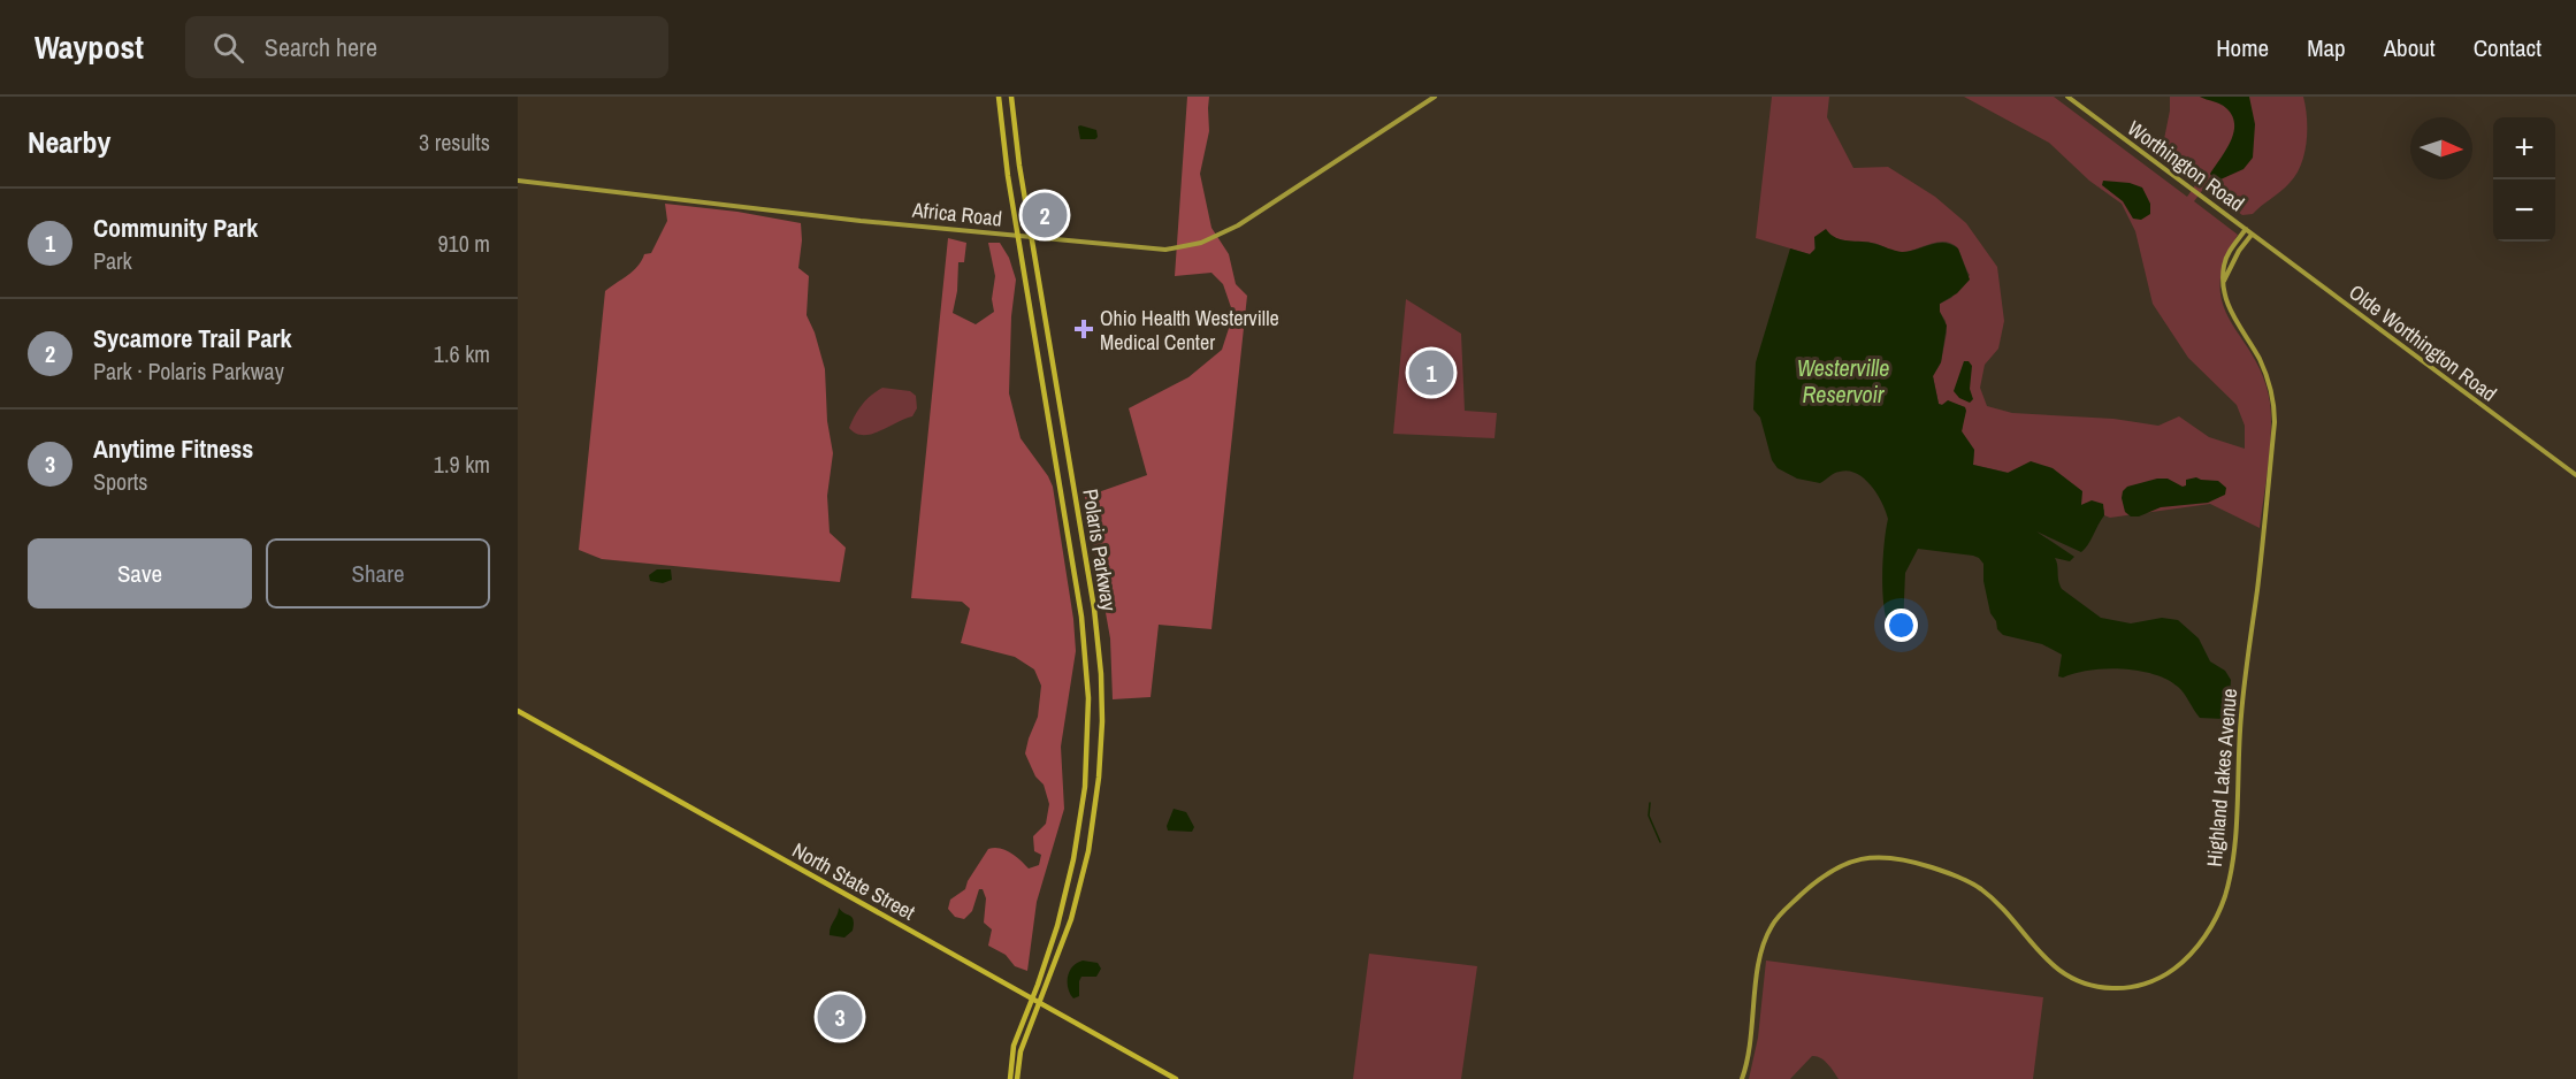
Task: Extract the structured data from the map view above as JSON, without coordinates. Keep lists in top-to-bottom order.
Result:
{
  "streets": {
    "main road": ["Polaris Parkway", "North State Street"],
    "street": [
      "Worthington Road",
      "Africa Road",
      "Olde Worthington Road",
      "Highland Lakes Avenue"
    ]
  },
  "crossings": [
    ["Worthington Road", "Olde Worthington Road"],
    ["Worthington Road", "Highland Lakes Avenue"],
    ["Africa Road", "Polaris Parkway"],
    ["Polaris Parkway", "North State Street"]
  ],
  "water": ["Westerville Reservoir"],
  "places": {
    "health": ["Ohio Health Westerville Medical Center"]
  },
  "north": "right",
  "page": {
    "header": "Waypost",
    "search": "Search here",
    "nav": [
      "Home",
      "Map",
      "About",
      "Contact"
    ],
    "heading": ["Nearby", "3 results"],
    "map_buttons": ["+", "−"],
    "list": [
      {
        "mark": "1",
        "name": "Community Park",
        "note": "Park",
        "value": "910 m"
      },
      {
        "mark": "2",
        "name": "Sycamore Trail Park",
        "note": "Park · Polaris Parkway",
        "value": "1.6 km"
      },
      {
        "mark": "3",
        "name": "Anytime Fitness",
        "note": "Sports",
        "value": "1.9 km"
      }
    ],
    "pins": ["2", "1", "3"],
    "buttons": ["Save", "Share"]
  }
}
